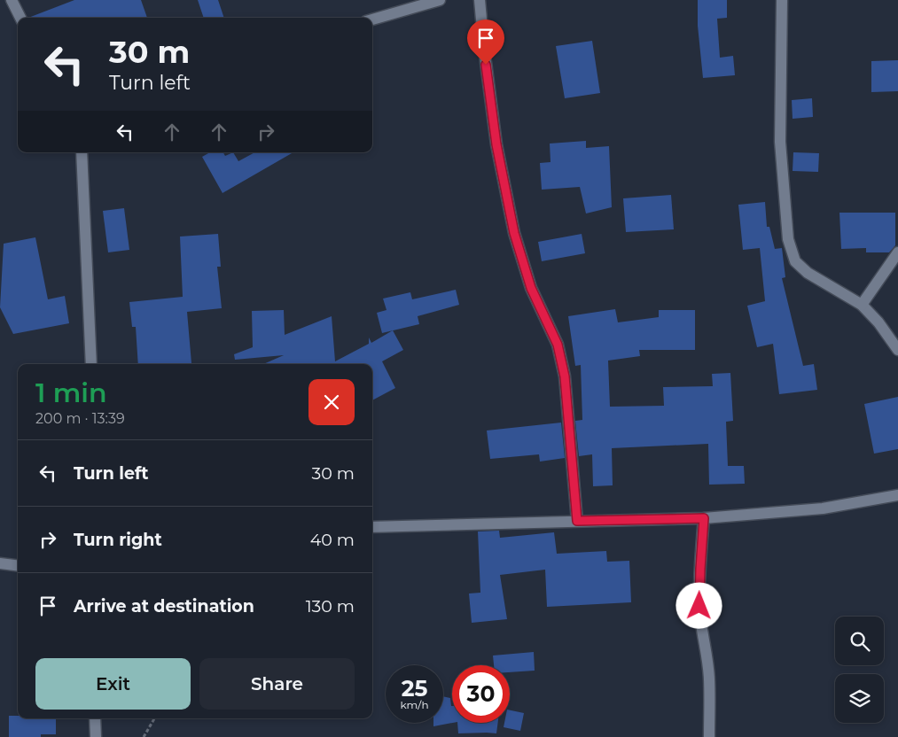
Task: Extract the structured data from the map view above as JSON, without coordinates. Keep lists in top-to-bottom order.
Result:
{
  "page": {
    "turn": ["30 m", "Turn left"],
    "heading": ["1 min", "200 m · 13:39"],
    "list": [
      {
        "name": "Turn left",
        "value": "30 m"
      },
      {
        "name": "Turn right",
        "value": "40 m"
      },
      {
        "name": "Arrive at destination",
        "value": "130 m"
      }
    ],
    "buttons": ["Exit", "Share"],
    "speed": "25 km/h",
    "limit": "30"
  }
}
